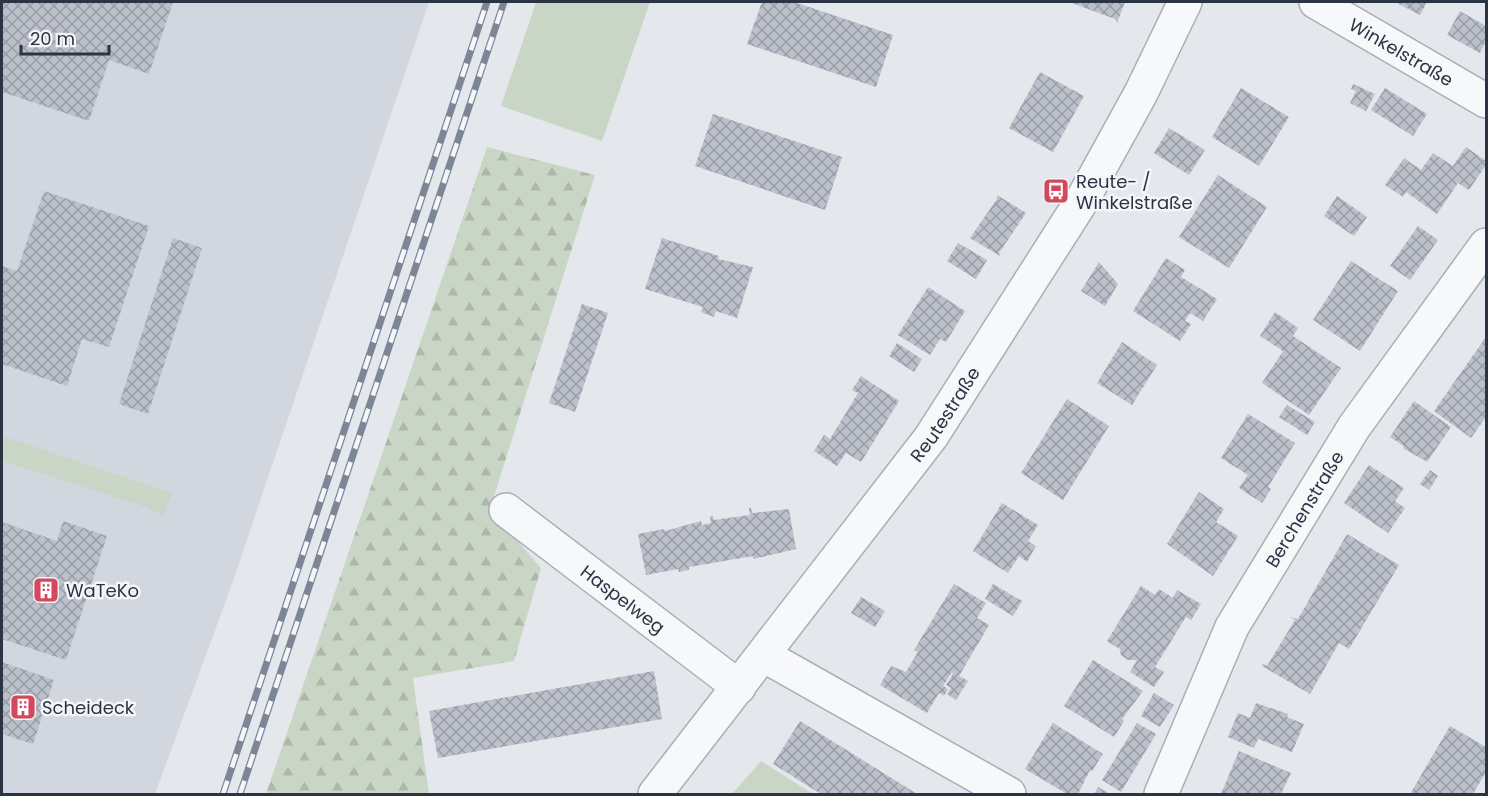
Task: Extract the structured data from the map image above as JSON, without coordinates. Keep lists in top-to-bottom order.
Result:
{
  "streets": {
    "street": [
      "Winkelstraße",
      "Reutestraße",
      "Berchenstraße",
      "Haspelweg"
    ]
  },
  "crossings": [
    ["Reutestraße", "Haspelweg"]
  ],
  "places": {
    "bus stop": ["Reute- / Winkelstraße"],
    "building": ["WaTeKo", "Scheideck"]
  },
  "scale_bar": "20 m"
}
